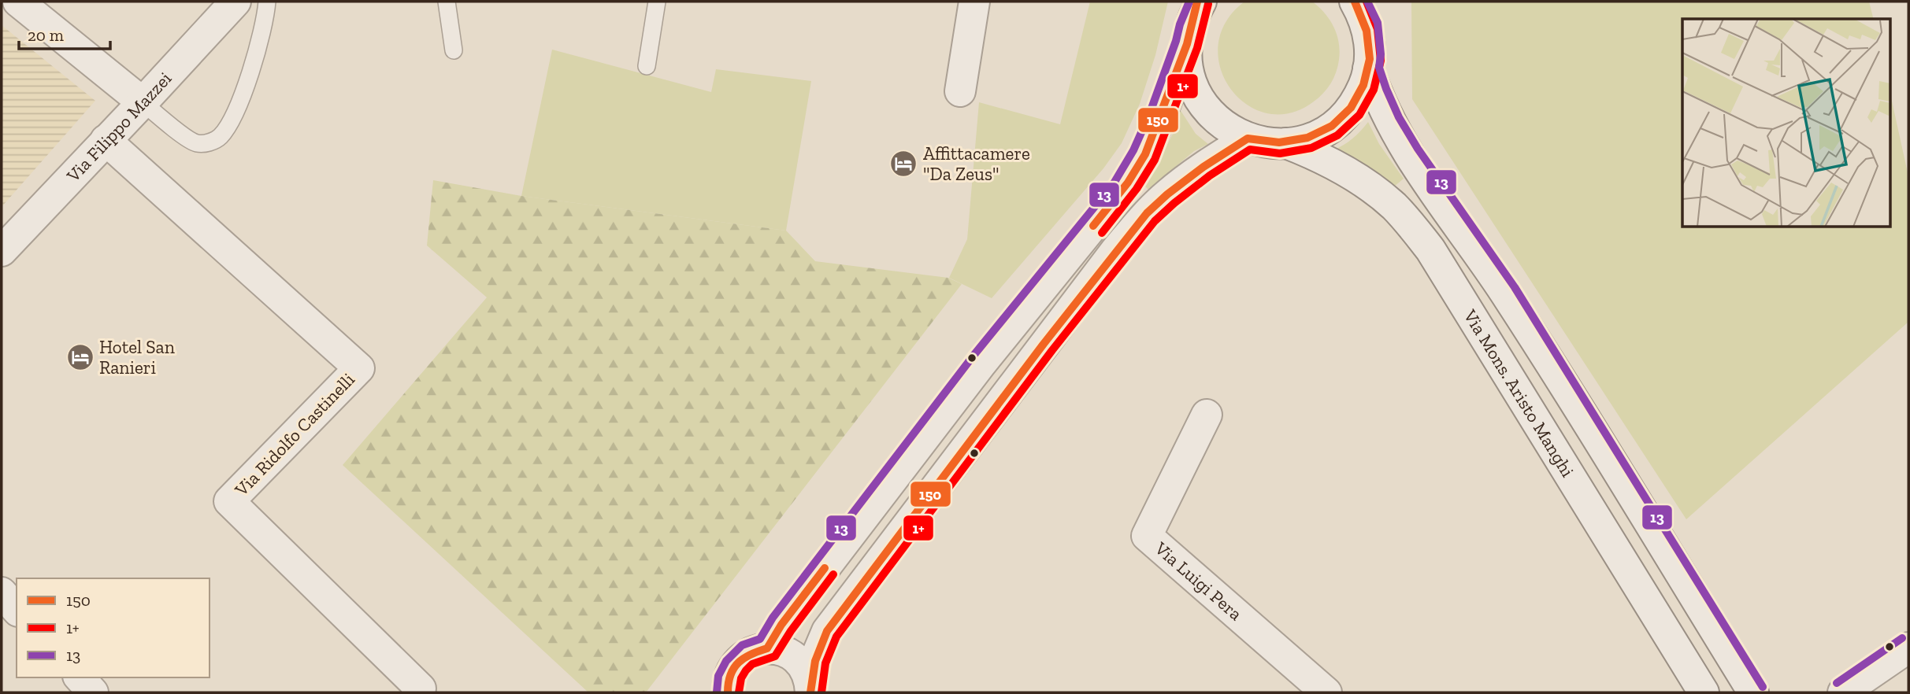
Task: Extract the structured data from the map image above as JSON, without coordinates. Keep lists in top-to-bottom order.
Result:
{
  "streets": {
    "street": [
      "Via Filippo Mazzei",
      "Via Mons. Aristo Manghi",
      "Via Ridolfo Castinelli",
      "Via Luigi Pera"
    ]
  },
  "crossings": [
    ["Via Filippo Mazzei", "Via Ridolfo Castinelli"]
  ],
  "places": {
    "hotel": ["Affittacamere \"Da Zeus\"", "Hotel San Ranieri"]
  },
  "lines": ["transit line 150", "transit line 1+", "transit line 13"],
  "legend": ["150", "1+", "13"],
  "scale_bar": "20 m"
}
